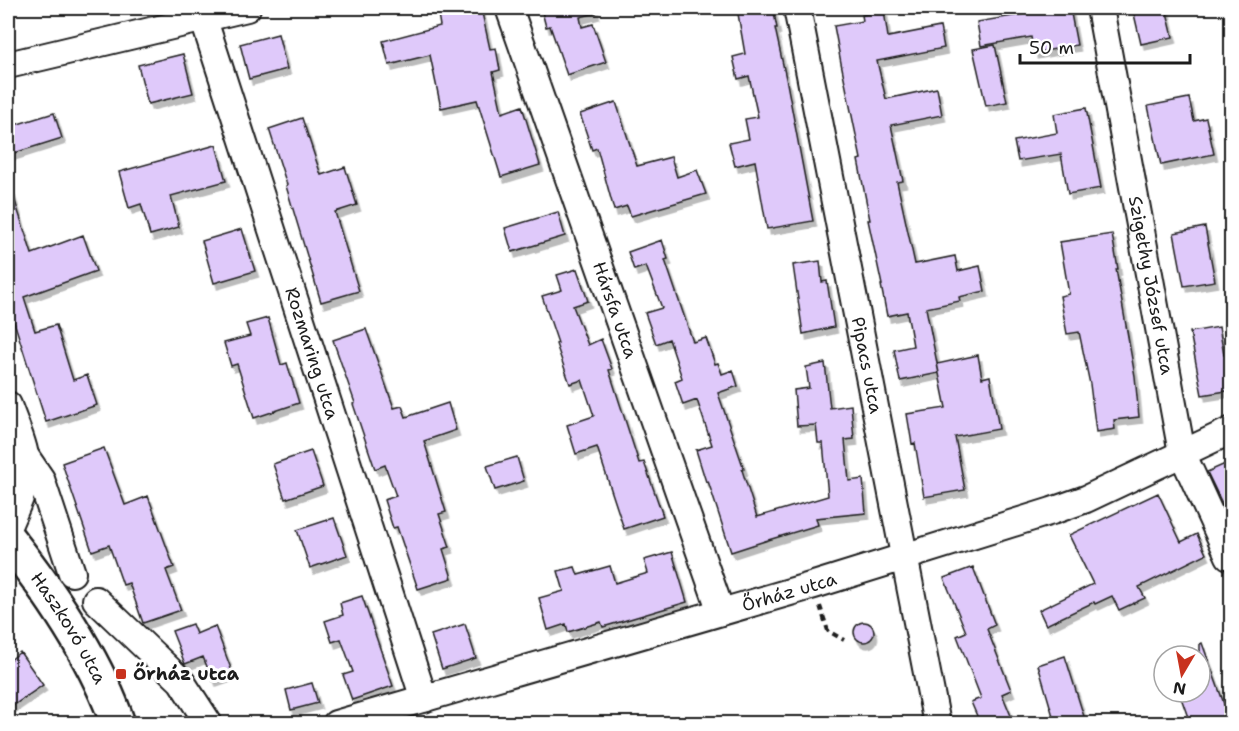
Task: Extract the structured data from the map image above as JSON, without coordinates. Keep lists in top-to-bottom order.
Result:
{
  "streets": {
    "street": [
      "Szigethy József utca",
      "Hársfa utca",
      "Rozmaring utca",
      "Pipacs utca",
      "Őrház utca",
      "Haszkovó utca"
    ]
  },
  "crossings": [
    ["Szigethy József utca", "Őrház utca"],
    ["Hársfa utca", "Őrház utca"],
    ["Rozmaring utca", "Őrház utca"],
    ["Pipacs utca", "Őrház utca"]
  ],
  "places": {
    "transit": ["Őrház utca"]
  },
  "scale_bar": "50 m",
  "north": "bottom"
}
